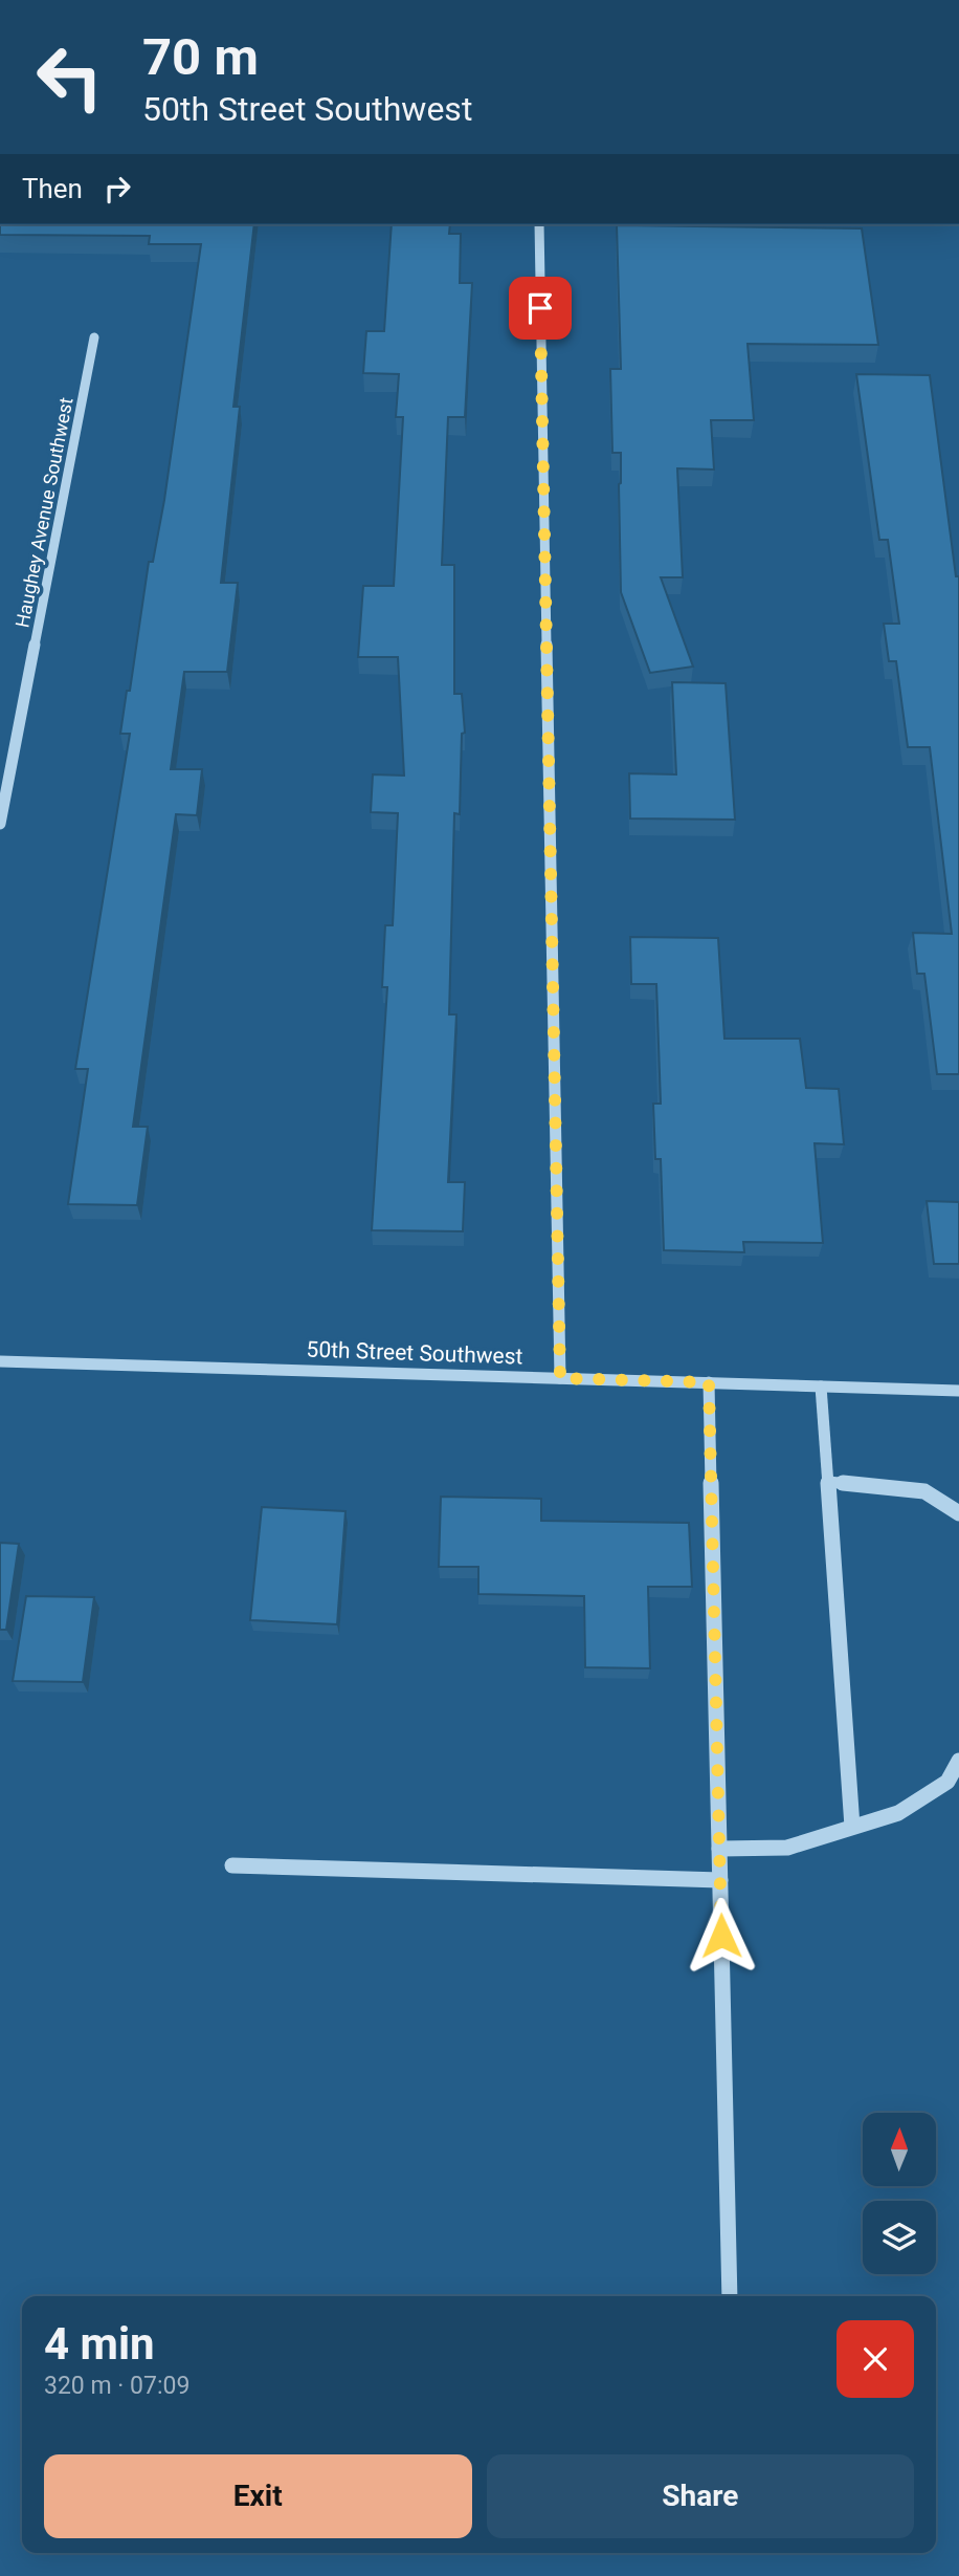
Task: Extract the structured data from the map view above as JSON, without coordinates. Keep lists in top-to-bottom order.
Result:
{
  "streets": {
    "street": ["Haughey Avenue Southwest", "50th Street Southwest"]
  },
  "north": "top",
  "page": {
    "turn": ["70 m", "50th Street Southwest"],
    "then": "Then",
    "heading": ["4 min", "320 m · 07:09"],
    "buttons": ["Exit", "Share"]
  }
}
